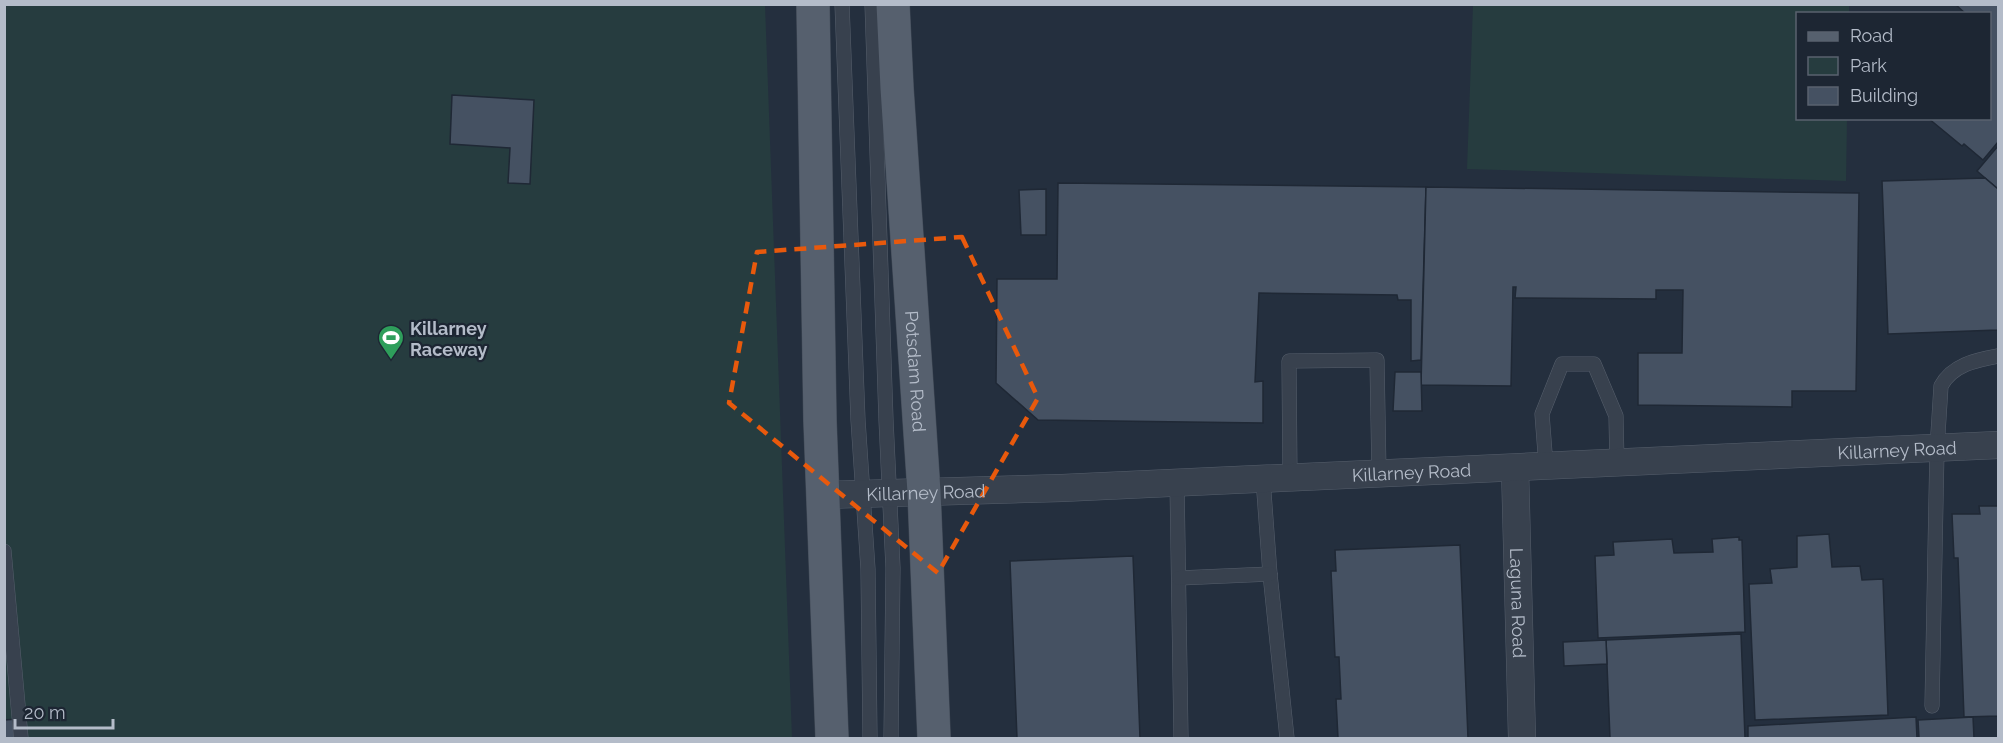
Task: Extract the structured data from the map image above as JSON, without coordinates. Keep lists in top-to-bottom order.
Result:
{
  "streets": {
    "main road": ["Potsdam Road"],
    "street": ["Killarney Road", "Laguna Road"]
  },
  "crossings": [
    ["Potsdam Road", "Killarney Road"],
    ["Killarney Road", "Laguna Road"]
  ],
  "places": {
    "sports": ["Killarney Raceway"]
  },
  "legend": ["Road", "Park", "Building"],
  "scale_bar": "20 m"
}
